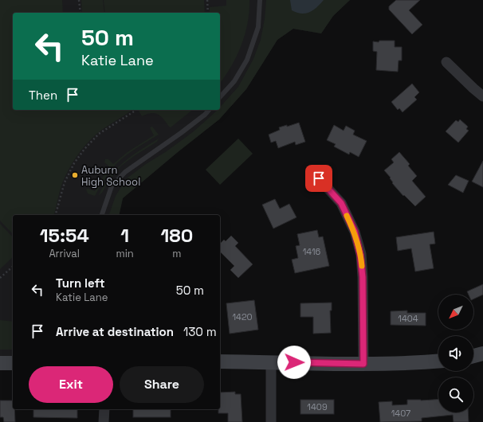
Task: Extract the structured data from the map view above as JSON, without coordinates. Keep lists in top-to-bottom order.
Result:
{
  "places": ["Auburn High School"],
  "house_numbers": [
    "1416",
    "1420",
    "1404",
    "1409",
    "1407"
  ],
  "north": "bottom left",
  "page": {
    "turn": ["50 m", "Katie Lane"],
    "then": "Then",
    "eta": [
      "15:54",
      "Arrival",
      "1",
      "min",
      "180",
      "m"
    ],
    "list": [
      {
        "name": "Turn left",
        "note": "Katie Lane",
        "value": "50 m"
      },
      {
        "name": "Arrive at destination",
        "value": "130 m"
      }
    ],
    "buttons": ["Exit", "Share"]
  }
}
